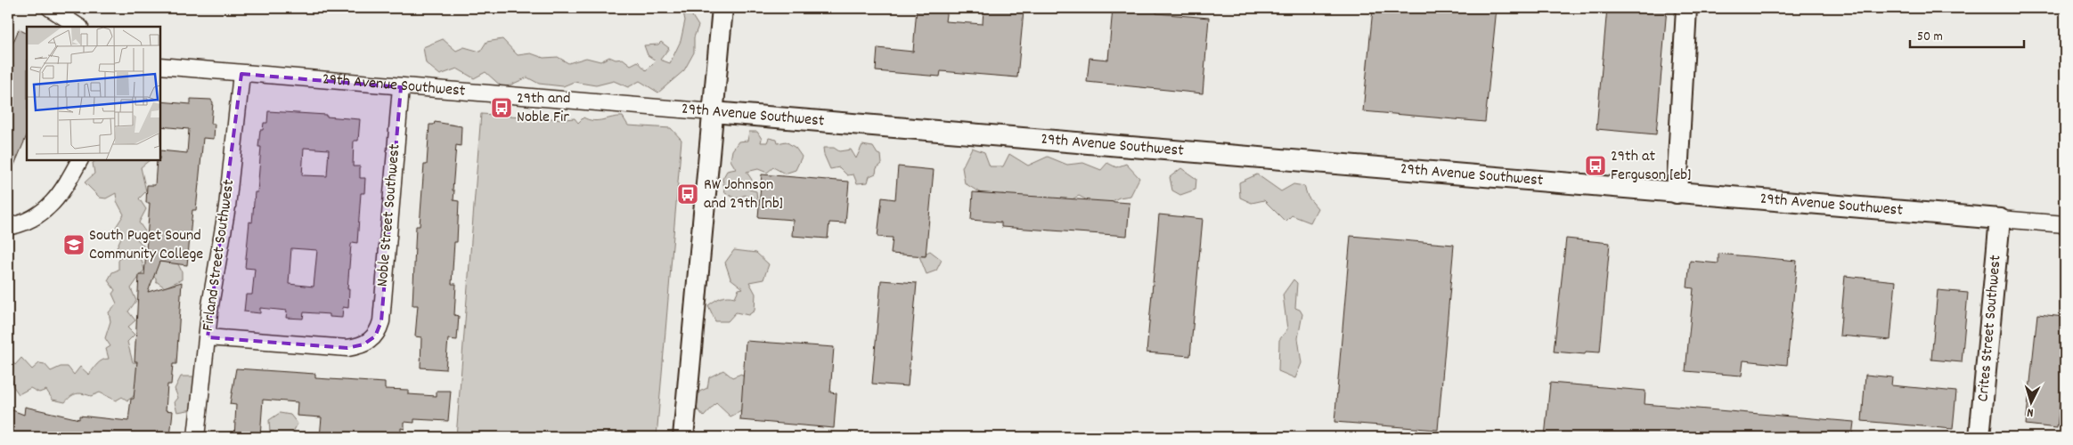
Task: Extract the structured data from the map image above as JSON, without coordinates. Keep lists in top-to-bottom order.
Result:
{
  "streets": {
    "street": [
      "29th Avenue Southwest",
      "Noble Street Southwest",
      "Firland Street Southwest",
      "Crites Street Southwest"
    ]
  },
  "crossings": [
    ["29th Avenue Southwest", "Noble Street Southwest"],
    ["29th Avenue Southwest", "Firland Street Southwest"],
    ["29th Avenue Southwest", "Crites Street Southwest"],
    ["Noble Street Southwest", "Firland Street Southwest"]
  ],
  "places": {
    "bus stop": ["29th and Noble Fir", "29th at Ferguson [eb]", "RW Johnson and 29th [nb]"],
    "school or university": ["South Puget Sound Community College"]
  },
  "scale_bar": "50 m",
  "north": "bottom"
}
